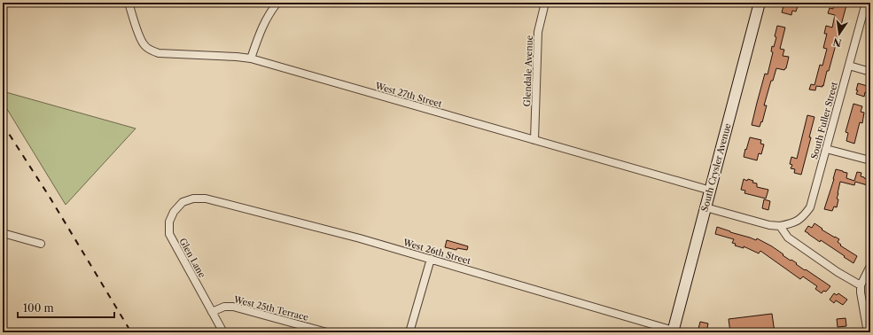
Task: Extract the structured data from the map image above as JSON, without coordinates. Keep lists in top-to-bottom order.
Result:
{
  "streets": {
    "main road": ["South Crysler Avenue"],
    "street": [
      "Glendale Avenue",
      "West 27th Street",
      "South Fuller Street",
      "West 26th Street",
      "Glen Lane",
      "West 25th Terrace"
    ]
  },
  "crossings": [
    ["Glendale Avenue", "West 27th Street"],
    ["West 27th Street", "South Crysler Avenue"],
    ["South Crysler Avenue", "West 26th Street"],
    ["West 26th Street", "Glen Lane"],
    ["Glen Lane", "West 25th Terrace"]
  ],
  "scale_bar": "100 m",
  "north": "bottom"
}
